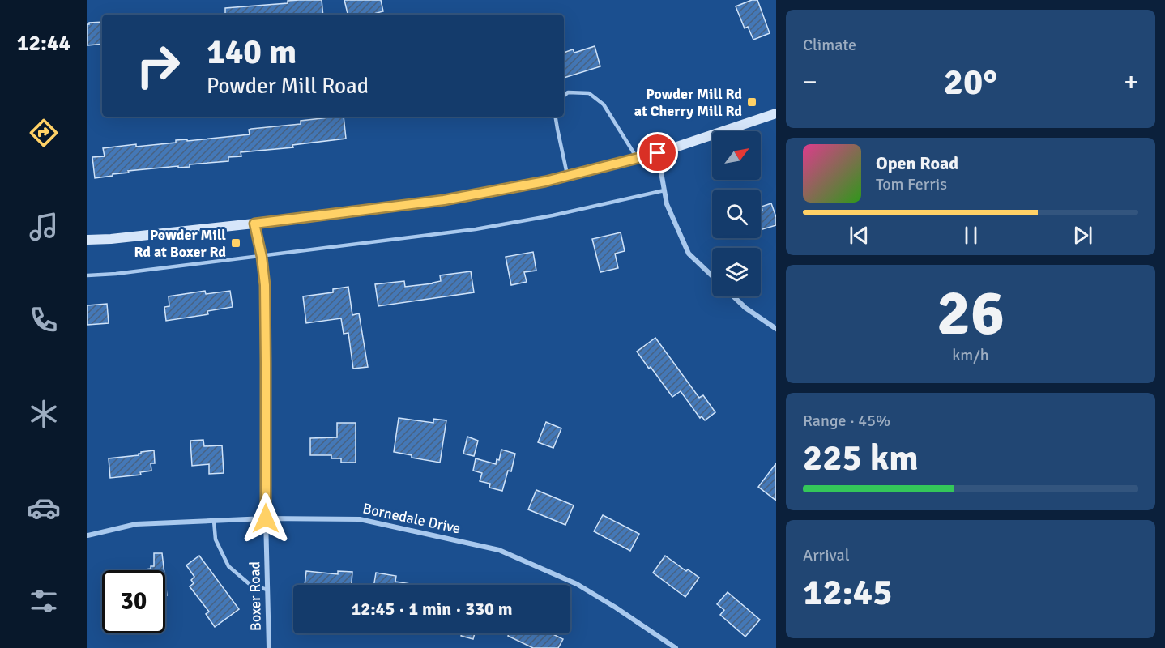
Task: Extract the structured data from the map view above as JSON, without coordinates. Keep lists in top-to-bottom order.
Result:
{
  "streets": {
    "street": ["Bornedale Drive", "Boxer Road"]
  },
  "crossings": [
    ["Bornedale Drive", "Boxer Road"]
  ],
  "places": {
    "transit": ["Powder Mill Rd at Cherry Mill Rd", "Powder Mill Rd at Boxer Rd"]
  },
  "north": "top right",
  "page": {
    "tabs": "12:44",
    "tile": [
      "Climate",
      ["26", "km/h"],
      ["Range · 45%", "225 km"],
      ["Arrival", "12:45"]
    ],
    "turn": ["140 m", "Powder Mill Road"],
    "heat": ["−", "20°", "+"],
    "song": ["Open Road", "Tom Ferris"],
    "limit": "30",
    "trip": "12:45 · 1 min · 330 m"
  }
}
